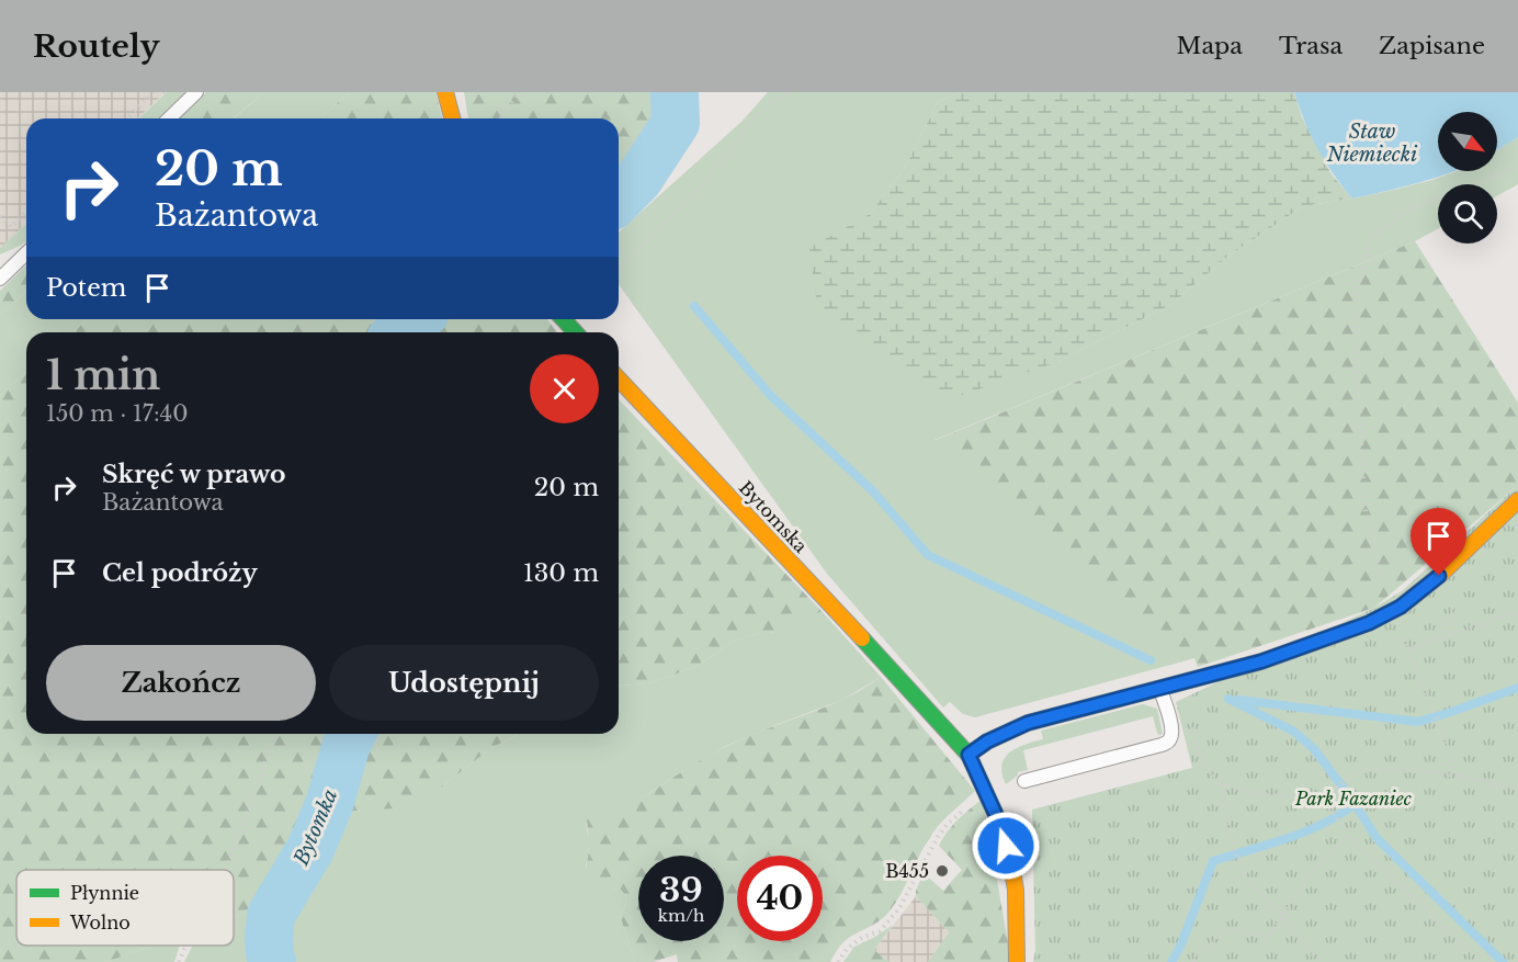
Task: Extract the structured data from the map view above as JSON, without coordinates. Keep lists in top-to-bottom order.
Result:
{
  "streets": {
    "street": ["Bytomska"]
  },
  "water": ["Staw Niemiecki", "Bytomka"],
  "parks": ["Park Fazaniec"],
  "places": ["B455"],
  "legend": ["Płynnie", "Wolno"],
  "north": "bottom right",
  "page": {
    "header": "Routely",
    "nav": ["Mapa", "Trasa", "Zapisane"],
    "turn": ["20 m", "Bażantowa"],
    "then": "Potem",
    "heading": ["1 min", "150 m · 17:40"],
    "list": [
      {
        "name": "Skręć w prawo",
        "note": "Bażantowa",
        "value": "20 m"
      },
      {
        "name": "Cel podróży",
        "value": "130 m"
      }
    ],
    "buttons": ["Zakończ", "Udostępnij"],
    "speed": "39 km/h",
    "limit": "40"
  }
}
